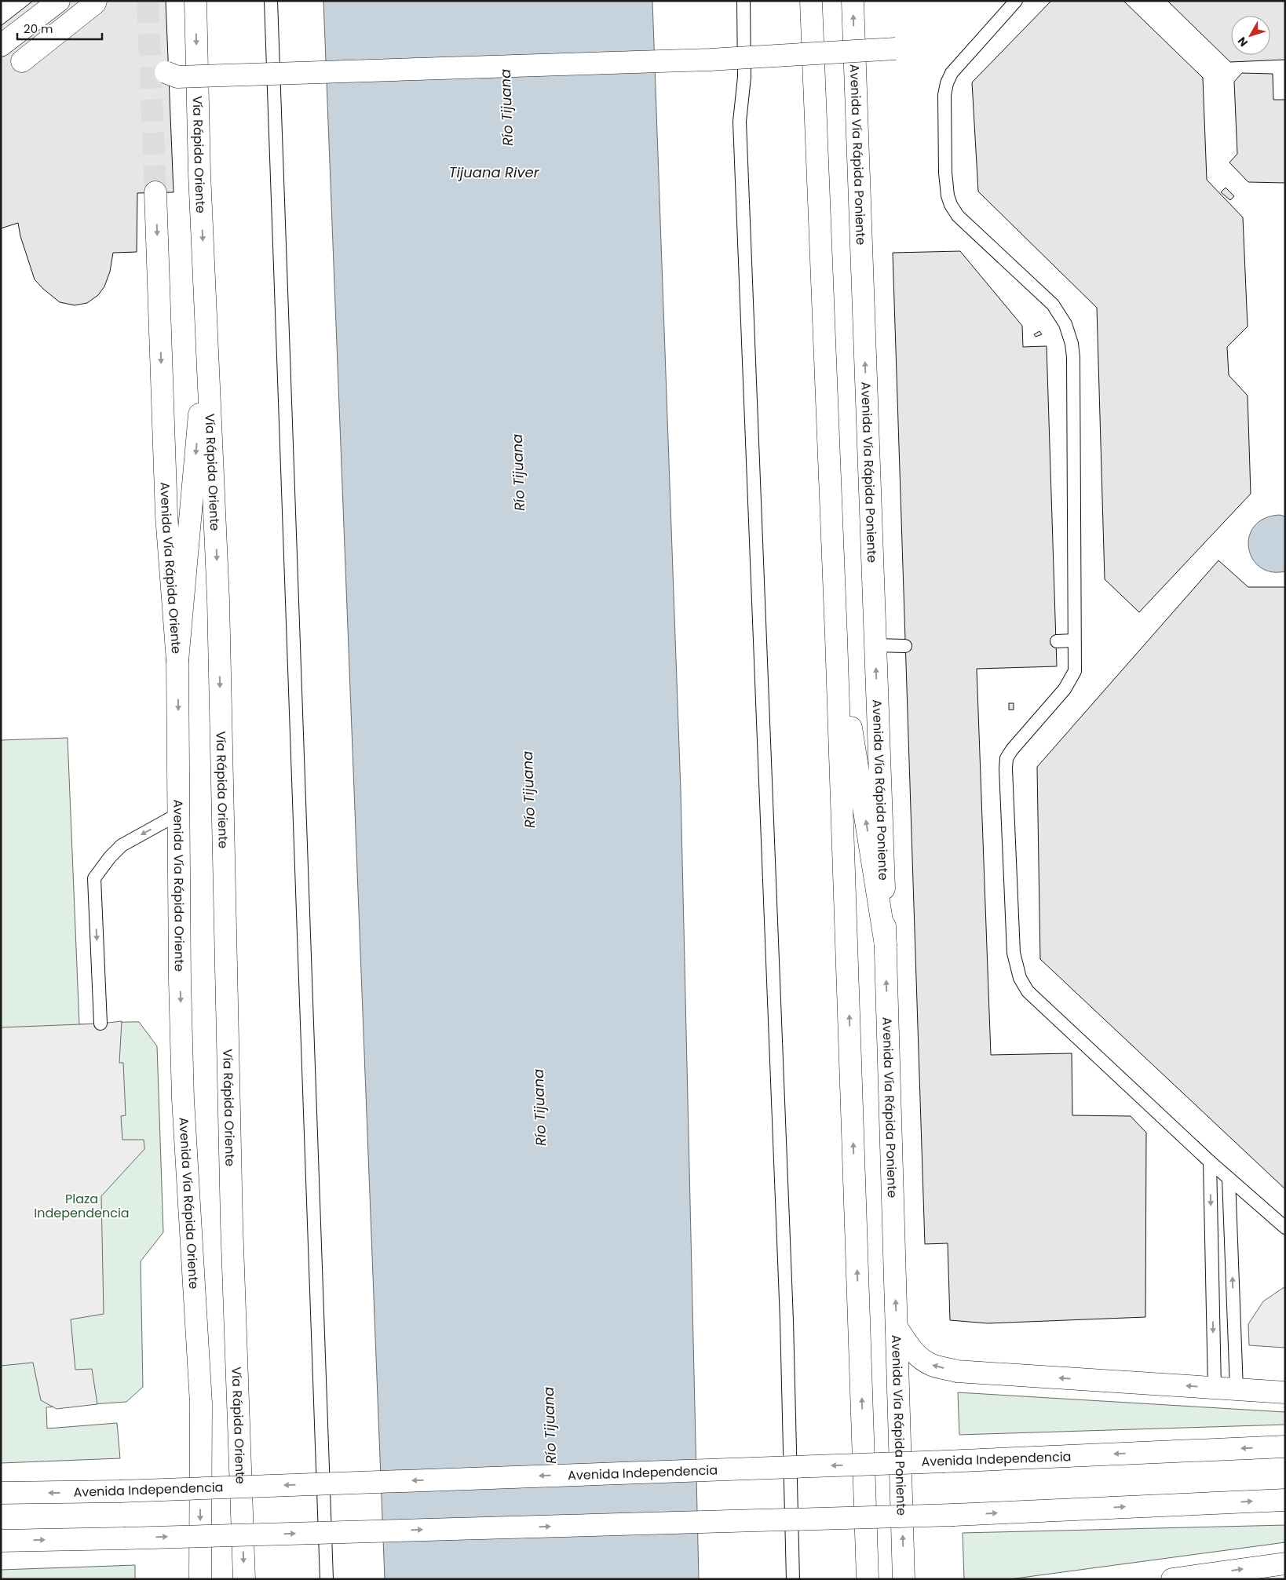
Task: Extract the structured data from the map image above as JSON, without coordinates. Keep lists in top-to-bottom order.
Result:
{
  "streets": {
    "main road": [
      "Vía Rápida Oriente",
      "Avenida Vía Rápida Poniente",
      "Avenida Vía Rápida Oriente",
      "Avenida Independencia"
    ]
  },
  "one_way": ["Vía Rápida Oriente", "Avenida Vía Rápida Oriente"],
  "water": ["Río Tijuana", "Tijuana River"],
  "parks": ["Plaza Independencia"],
  "scale_bar": "20 m",
  "north": "bottom left"
}
